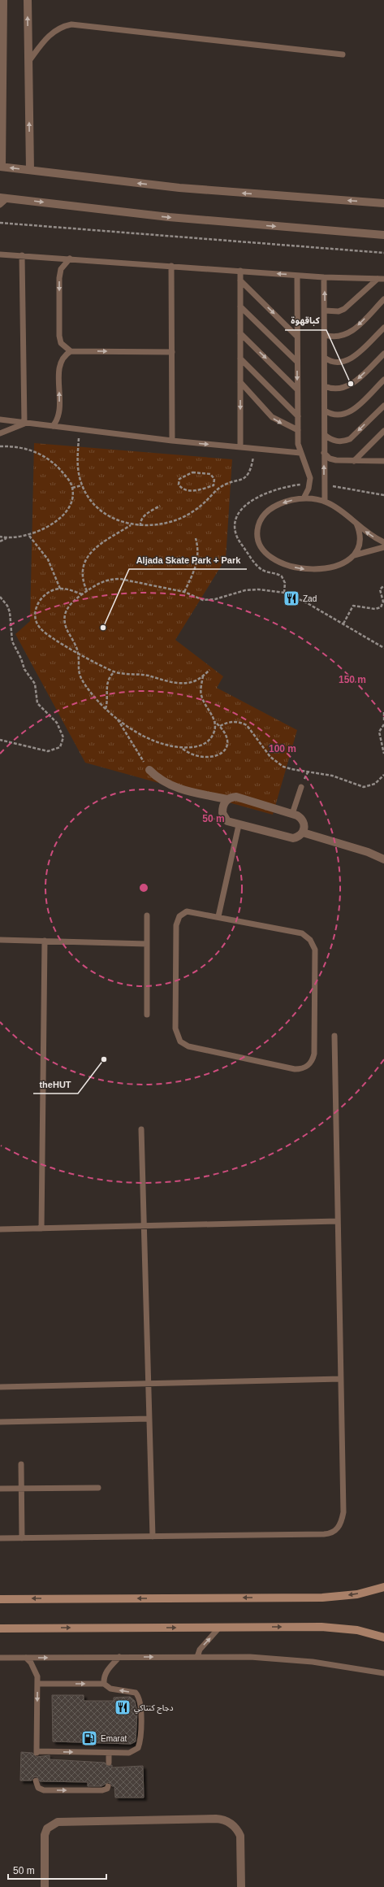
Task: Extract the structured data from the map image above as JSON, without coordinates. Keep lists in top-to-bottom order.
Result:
{
  "places": {
    "other": ["كباقهوة", "Aljada Skate Park + Park", "theHUT"],
    "restaurant": ["Zad", "دجاج كنتاكي"],
    "fuel station": ["Emarat"]
  },
  "scale_bar": "50 m",
  "rings": ["150 m", "100 m", "50 m"]
}
